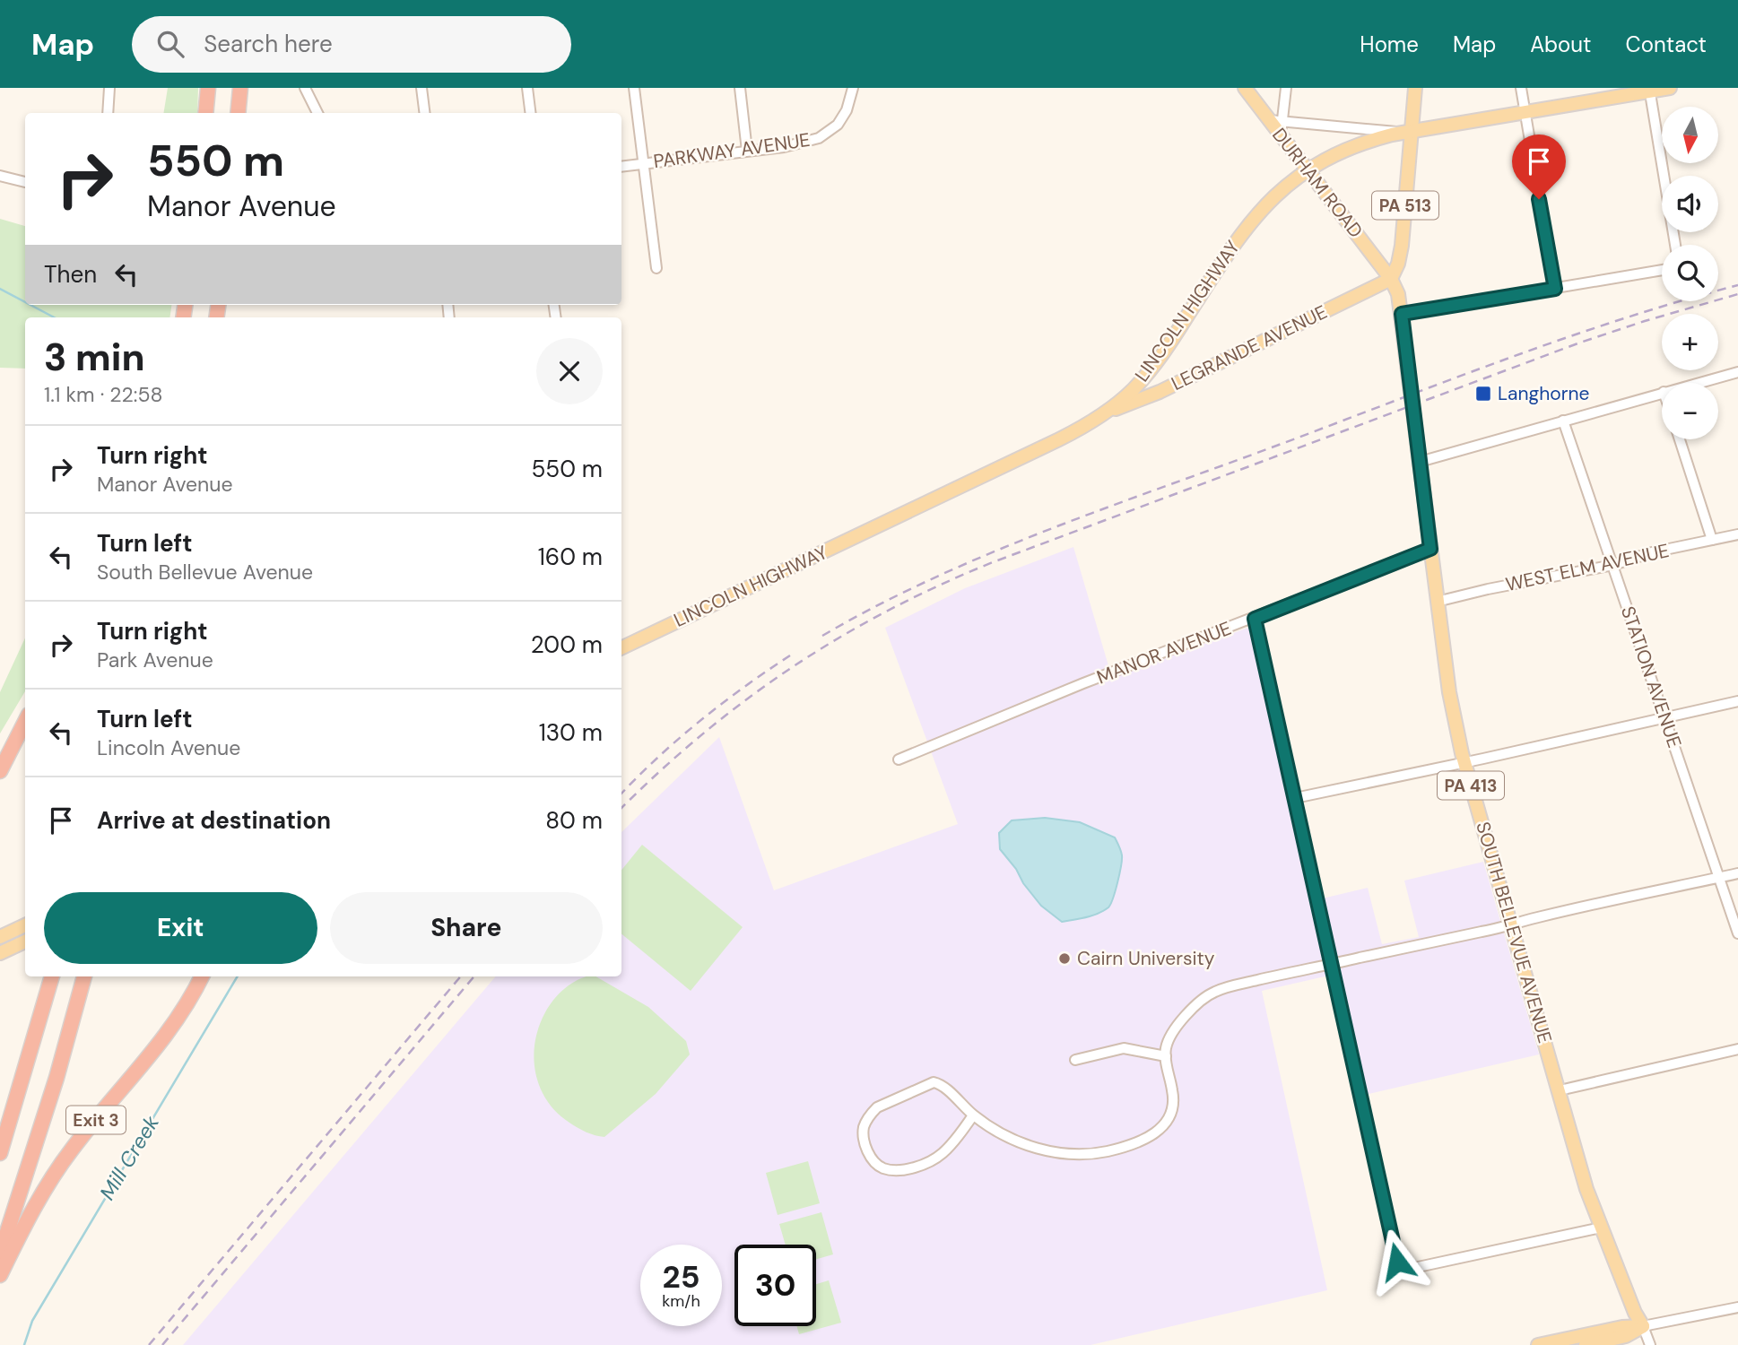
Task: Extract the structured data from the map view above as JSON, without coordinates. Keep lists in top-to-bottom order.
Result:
{
  "streets": {
    "highway": ["Exit 3"],
    "main road": [
      "DURHAM ROAD",
      "PA 513",
      "LINCOLN HIGHWAY",
      "LEGRANDE AVENUE",
      "PA 413",
      "SOUTH BELLEVUE AVENUE"
    ],
    "street": [
      "PARKWAY AVENUE",
      "WEST ELM AVENUE",
      "MANOR AVENUE",
      "STATION AVENUE"
    ]
  },
  "crossings": [
    ["DURHAM ROAD", "PA 513"],
    ["DURHAM ROAD", "LINCOLN HIGHWAY"],
    ["DURHAM ROAD", "LEGRANDE AVENUE"],
    ["DURHAM ROAD", "SOUTH BELLEVUE AVENUE"],
    ["PA 513", "LINCOLN HIGHWAY"],
    ["PA 513", "LEGRANDE AVENUE"],
    ["PA 513", "SOUTH BELLEVUE AVENUE"],
    ["LINCOLN HIGHWAY", "LEGRANDE AVENUE"],
    ["LEGRANDE AVENUE", "SOUTH BELLEVUE AVENUE"],
    ["WEST ELM AVENUE", "STATION AVENUE"],
    ["WEST ELM AVENUE", "SOUTH BELLEVUE AVENUE"],
    ["MANOR AVENUE", "SOUTH BELLEVUE AVENUE"]
  ],
  "water": ["Mill Creek"],
  "places": {
    "transit": ["Langhorne"],
    "other": ["Cairn University"]
  },
  "north": "bottom",
  "page": {
    "header": "Map",
    "search": "Search here",
    "nav": [
      "Home",
      "Map",
      "About",
      "Contact"
    ],
    "map_buttons": ["+", "−"],
    "turn": ["550 m", "Manor Avenue"],
    "then": "Then",
    "heading": ["3 min", "1.1 km · 22:58"],
    "list": [
      {
        "name": "Turn right",
        "note": "Manor Avenue",
        "value": "550 m"
      },
      {
        "name": "Turn left",
        "note": "South Bellevue Avenue",
        "value": "160 m"
      },
      {
        "name": "Turn right",
        "note": "Park Avenue",
        "value": "200 m"
      },
      {
        "name": "Turn left",
        "note": "Lincoln Avenue",
        "value": "130 m"
      },
      {
        "name": "Arrive at destination",
        "value": "80 m"
      }
    ],
    "buttons": ["Exit", "Share"],
    "speed": "25 km/h",
    "limit": "30"
  }
}
